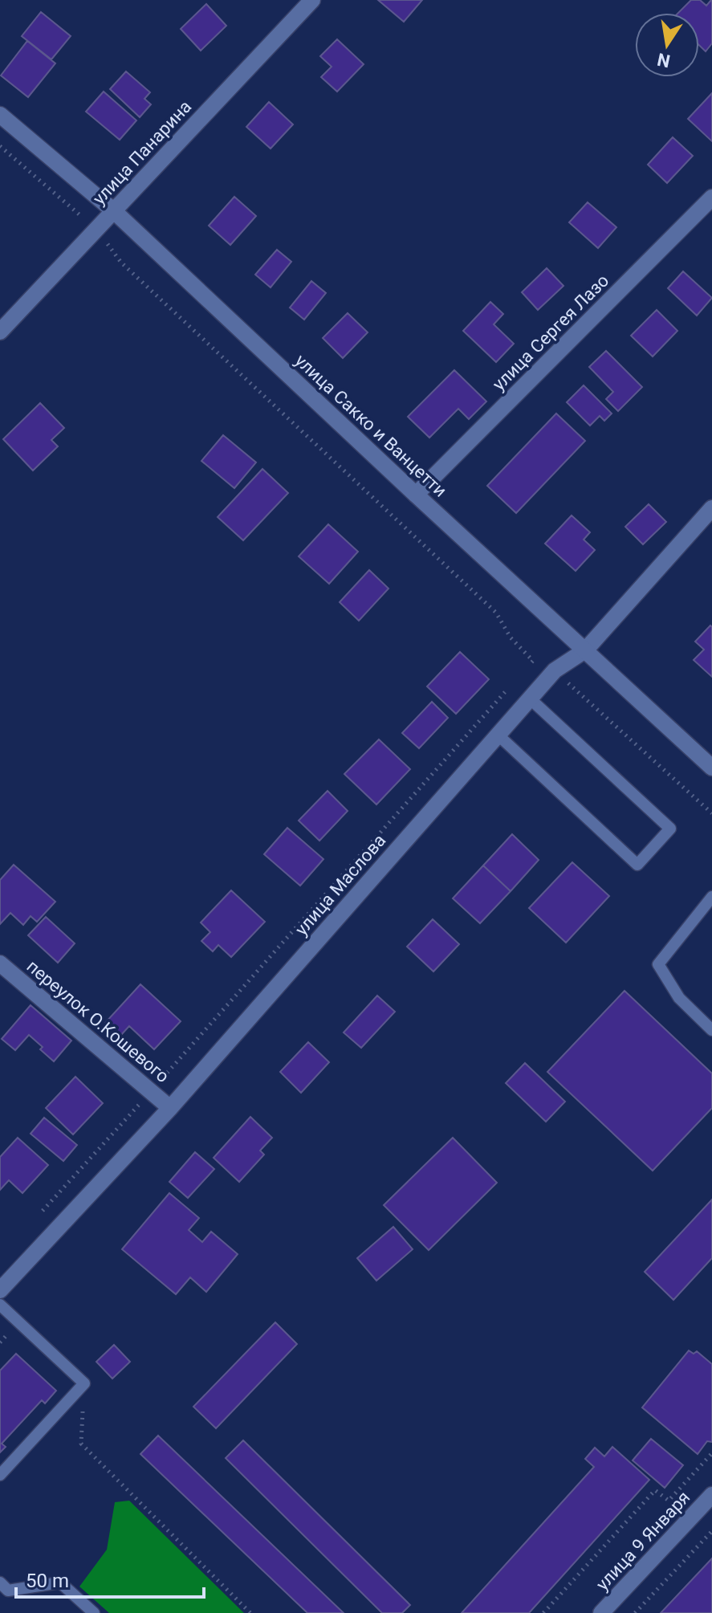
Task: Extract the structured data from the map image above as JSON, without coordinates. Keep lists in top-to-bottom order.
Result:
{
  "streets": {
    "street": [
      "улица Панарина",
      "улица Сергея Лазо",
      "улица Сакко и Ванцетти",
      "улица Маслова",
      "переулок О.Кошевого",
      "улица 9 Января"
    ]
  },
  "crossings": [
    ["улица Панарина", "улица Сакко и Ванцетти"],
    ["улица Сергея Лазо", "улица Сакко и Ванцетти"],
    ["улица Сакко и Ванцетти", "улица Маслова"],
    ["улица Маслова", "переулок О.Кошевого"]
  ],
  "scale_bar": "50 m",
  "north": "bottom"
}
